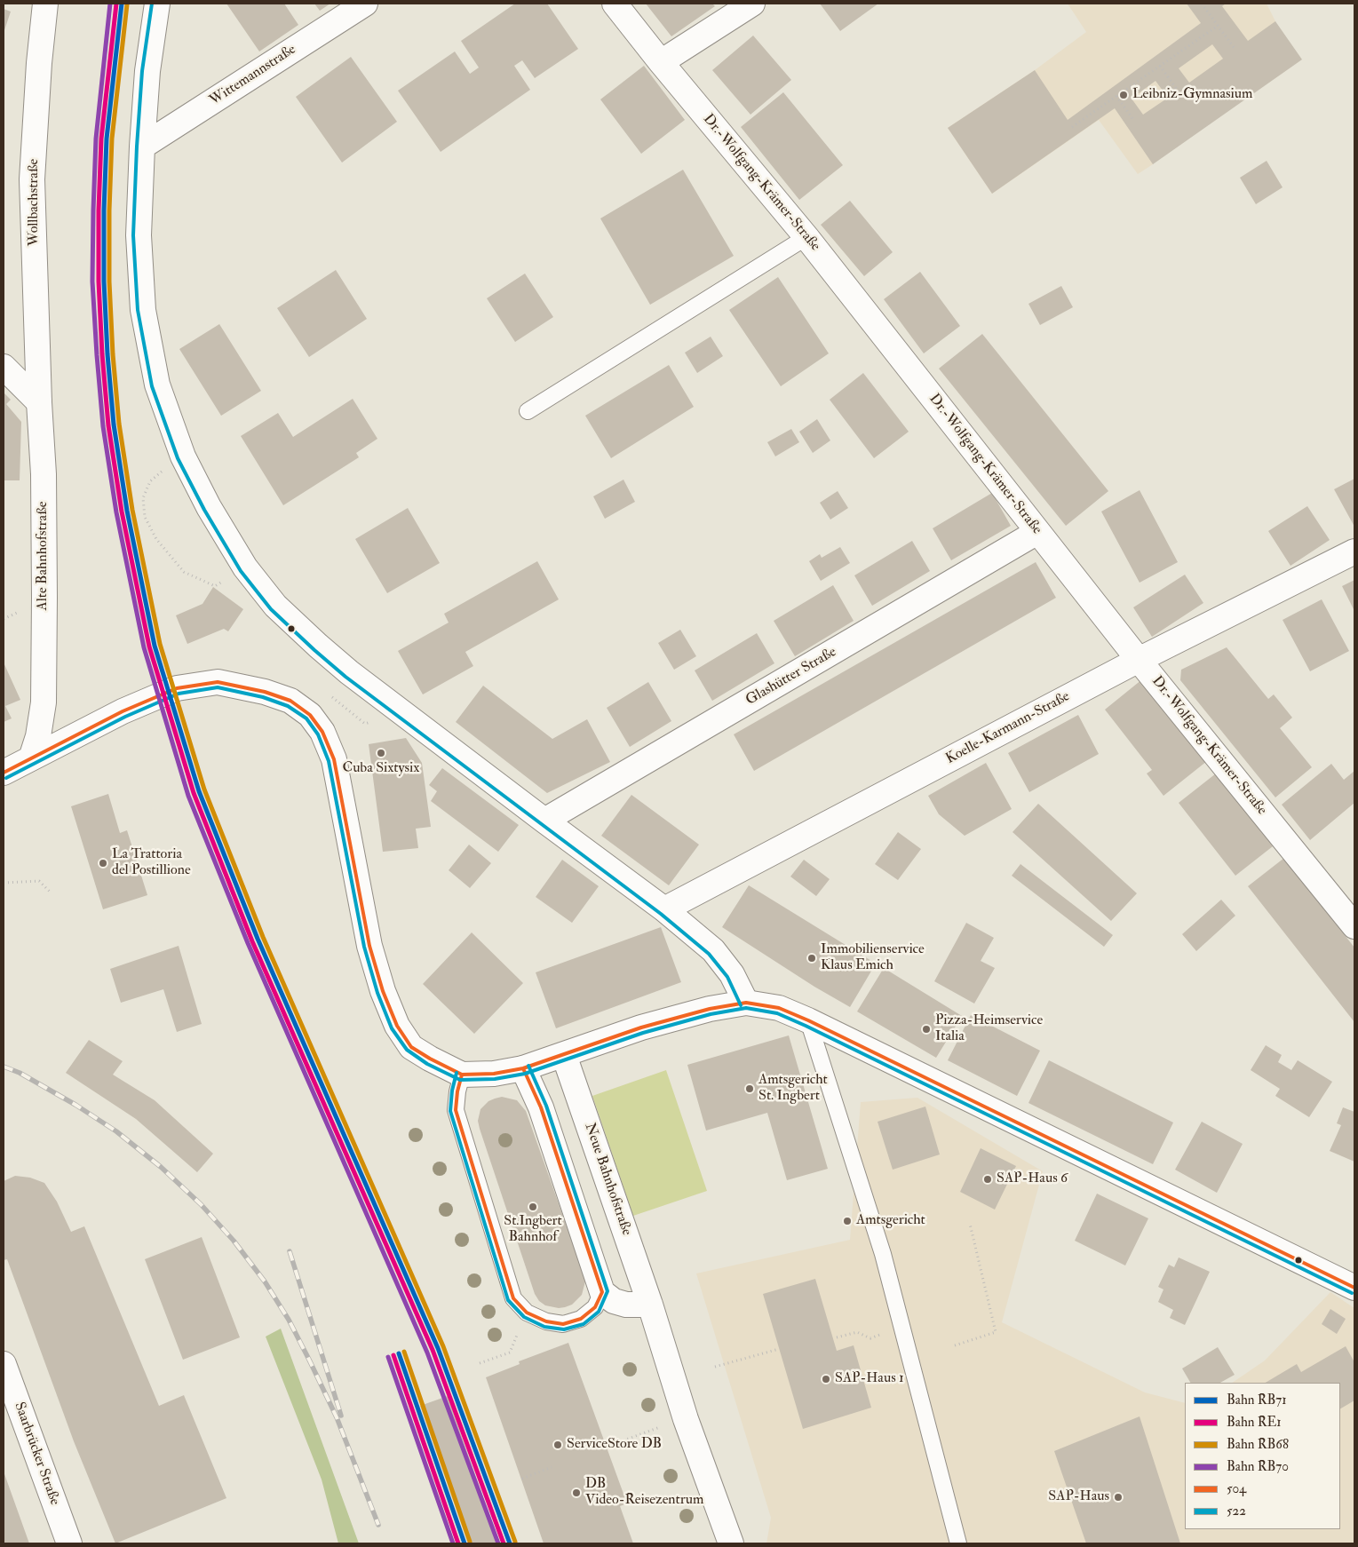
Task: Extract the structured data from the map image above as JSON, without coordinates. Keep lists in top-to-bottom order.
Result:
{
  "streets": {
    "street": [
      "Wittemannstraße",
      "Dr.-Wolfgang-Krämer-Straße",
      "Wollbachstraße",
      "Alte Bahnhofstraße",
      "Glashütter Straße",
      "Koelle-Karmann-Straße",
      "Neue Bahnhofstraße",
      "Saarbrücker Straße"
    ]
  },
  "crossings": [
    ["Dr.-Wolfgang-Krämer-Straße", "Glashütter Straße"],
    ["Dr.-Wolfgang-Krämer-Straße", "Koelle-Karmann-Straße"],
    ["Wollbachstraße", "Alte Bahnhofstraße"]
  ],
  "places": [
    "Leibniz-Gymnasium",
    "Cuba Sixtysix",
    "La Trattoria del Postillione",
    "Immobilienservice Klaus Emich",
    "Pizza-Heimservice Italia",
    "Amtsgericht St. Ingbert",
    "SAP-Haus 6",
    "St.Ingbert Bahnhof",
    "Amtsgericht",
    "SAP-Haus 1",
    "ServiceStore DB",
    "DB Video-Reisezentrum",
    "SAP-Haus"
  ],
  "lines": [
    "rail line RB71",
    "rail line RE1",
    "rail line RB70",
    "transit line 522",
    "rail line RB68",
    "transit line 504"
  ],
  "legend": [
    "Bahn RB71",
    "Bahn RE1",
    "Bahn RB68",
    "Bahn RB70",
    "504",
    "522"
  ]
}
